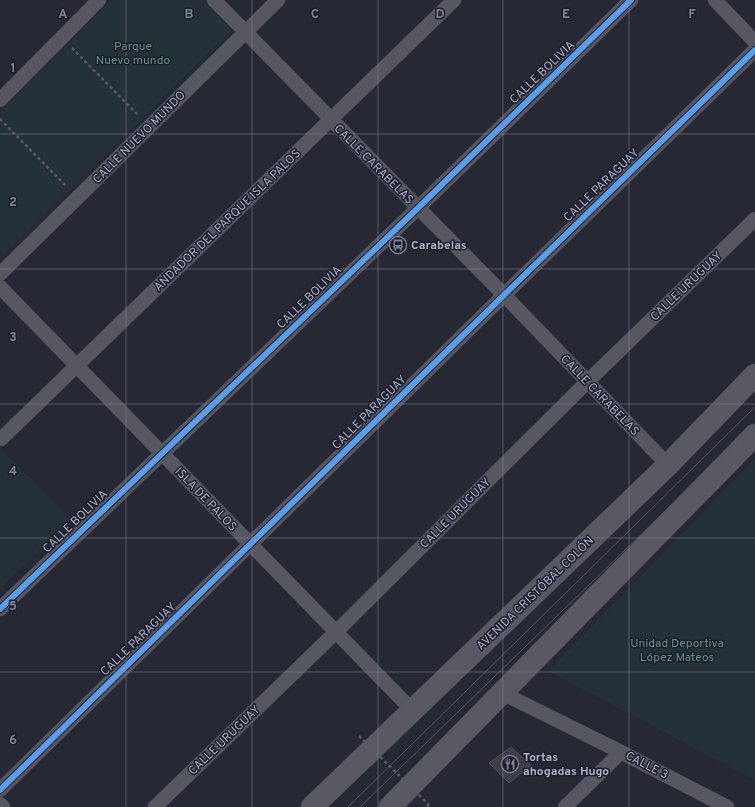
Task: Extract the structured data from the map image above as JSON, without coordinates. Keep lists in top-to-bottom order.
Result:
{
  "streets": {
    "main road": ["AVENIDA CRISTÓBAL COLÓN"],
    "street": [
      "CALLE BOLIVIA",
      "CALLE NUEVO MUNDO",
      "CALLE CARABELAS",
      "CALLE PARAGUAY",
      "ANDADOR DEL PARQUE ISLA PALOS",
      "CALLE URUGUAY",
      "ISLA DE PALOS",
      "CALLE 3"
    ]
  },
  "crossings": [
    ["CALLE BOLIVIA", "CALLE CARABELAS"],
    ["CALLE BOLIVIA", "ISLA DE PALOS"],
    ["CALLE NUEVO MUNDO", "CALLE CARABELAS"],
    ["CALLE CARABELAS", "CALLE PARAGUAY"],
    ["CALLE CARABELAS", "ANDADOR DEL PARQUE ISLA PALOS"],
    ["CALLE CARABELAS", "CALLE URUGUAY"],
    ["CALLE CARABELAS", "AVENIDA CRISTÓBAL COLÓN"],
    ["CALLE PARAGUAY", "ISLA DE PALOS"],
    ["ANDADOR DEL PARQUE ISLA PALOS", "ISLA DE PALOS"],
    ["CALLE URUGUAY", "ISLA DE PALOS"],
    ["ISLA DE PALOS", "AVENIDA CRISTÓBAL COLÓN"]
  ],
  "parks": ["Parque Nuevo mundo", "Unidad Deportiva López Mateos"],
  "places": {
    "bus stop": ["Carabelas"],
    "restaurant": ["Tortas ahogadas Hugo"]
  },
  "grid": {
    "columns": [
      "A",
      "B",
      "C",
      "D",
      "E",
      "F"
    ],
    "rows": [
      "1",
      "2",
      "3",
      "4",
      "5",
      "6"
    ]
  }
}
